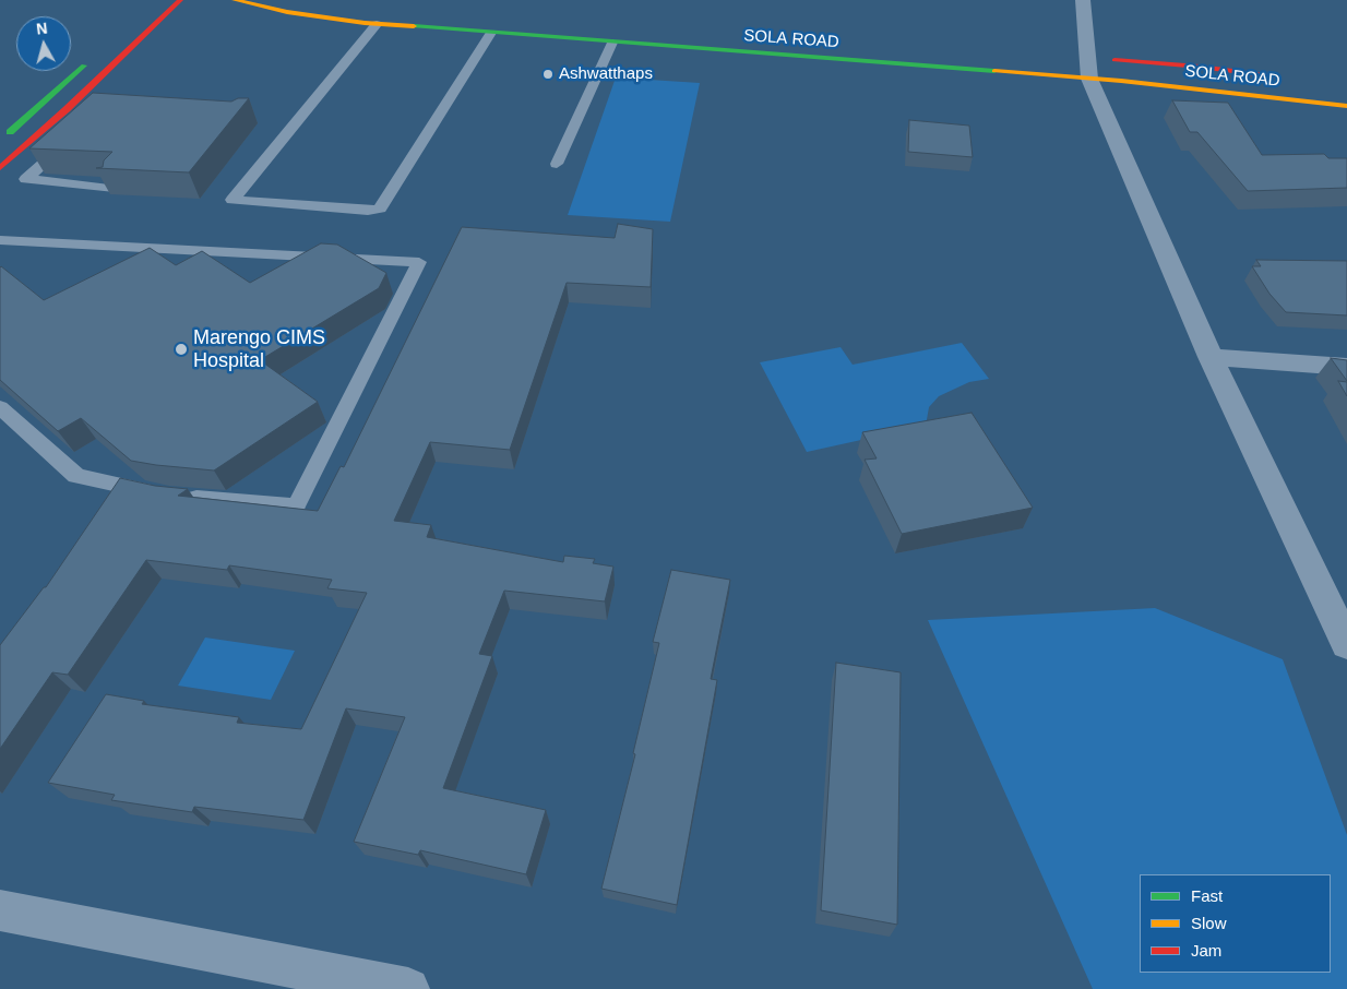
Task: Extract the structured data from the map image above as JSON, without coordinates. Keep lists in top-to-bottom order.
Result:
{
  "streets": {
    "main road": ["SOLA ROAD"]
  },
  "places": ["Ashwatthaps", "Marengo CIMS Hospital"],
  "legend": ["Fast", "Slow", "Jam"],
  "north": "top"
}
